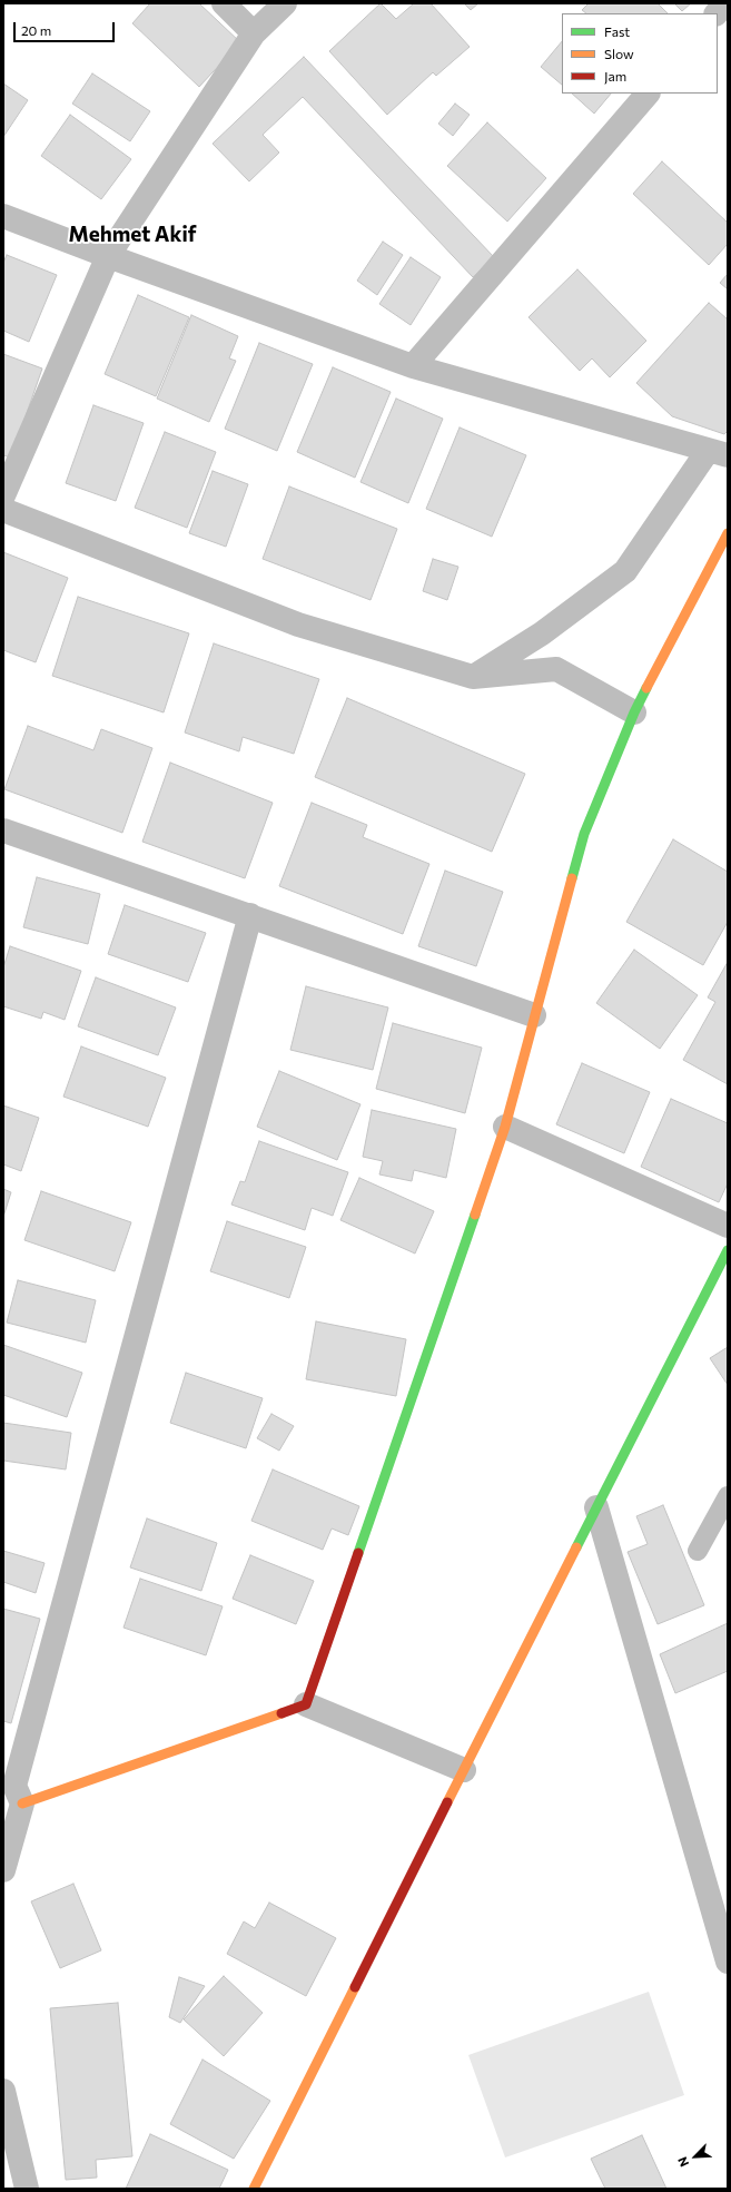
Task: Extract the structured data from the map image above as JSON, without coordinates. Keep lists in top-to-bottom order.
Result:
{
  "districts": ["Mehmet Akif"],
  "legend": ["Fast", "Slow", "Jam"],
  "scale_bar": "20 m",
  "north": "bottom left"
}
